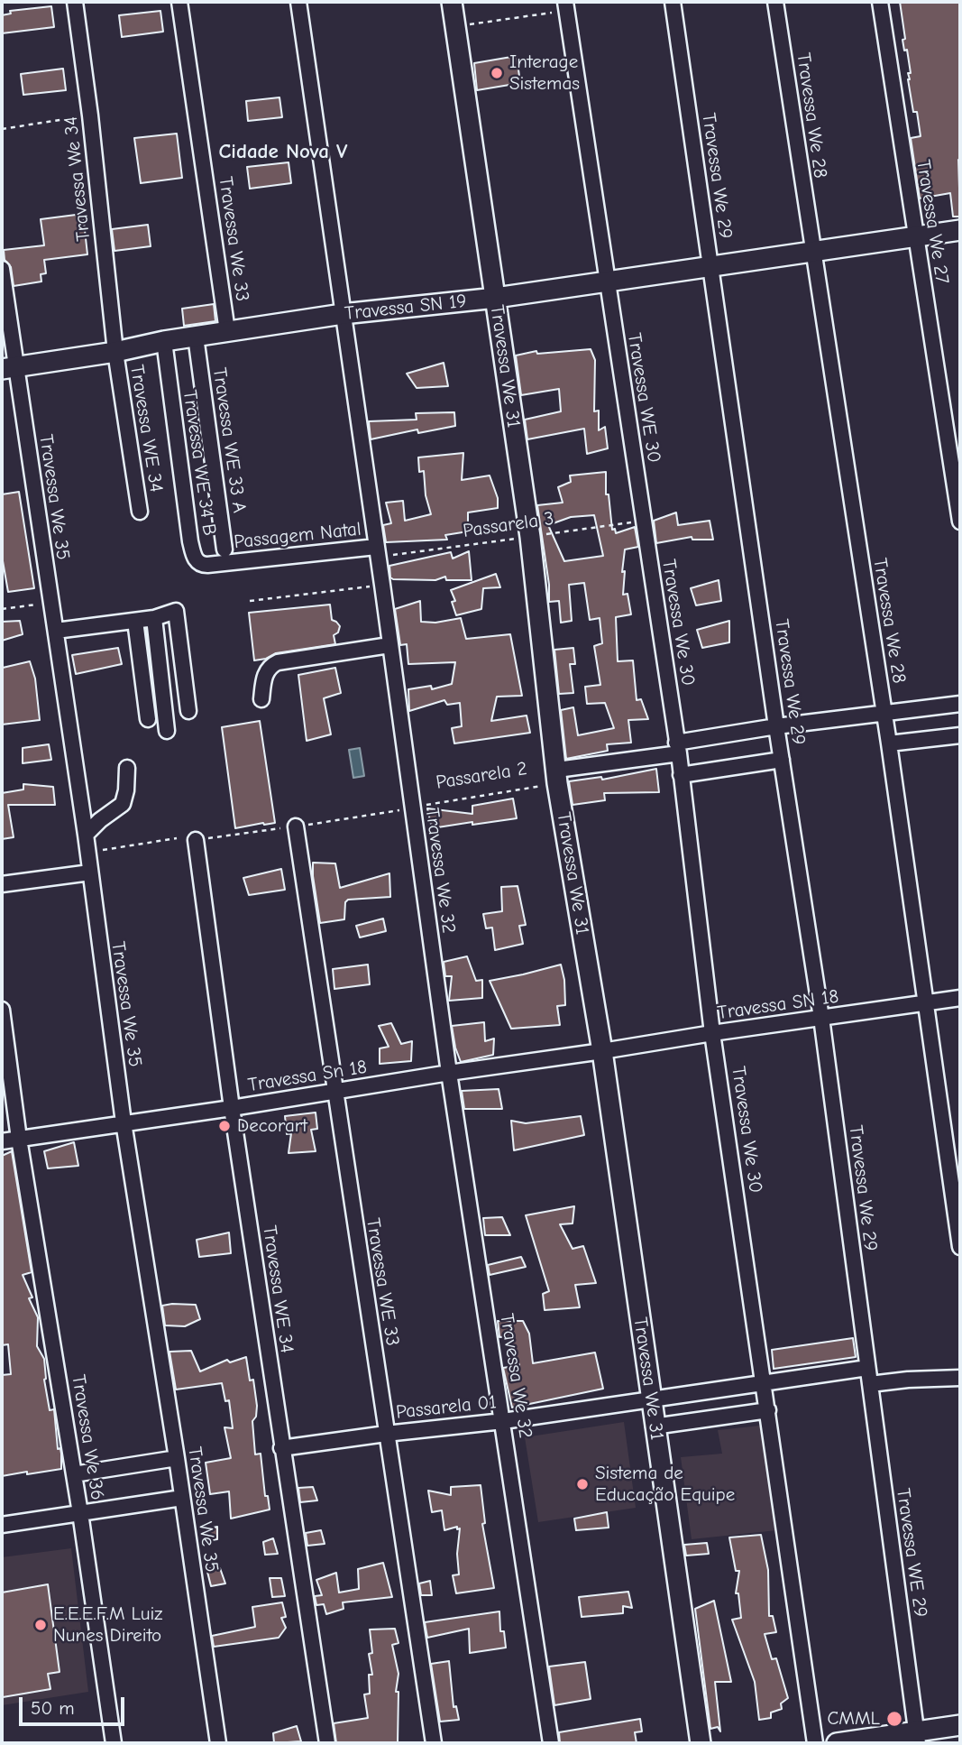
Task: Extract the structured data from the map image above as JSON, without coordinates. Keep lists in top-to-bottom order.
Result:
{
  "streets": {
    "main road": ["Travessa SN 19", "Travessa We 31"],
    "street": [
      "Travessa We 28",
      "Travessa We 29",
      "Travessa We 34",
      "Travessa We 27",
      "Travessa We 33",
      "Travessa WE 30",
      "Travessa WE 34",
      "Travessa WE 33 A",
      "Travessa WE 34 B",
      "Travessa We 35",
      "Passagem Natal",
      "Travessa We 30",
      "Travessa We 32",
      "Travessa SN 18",
      "Travessa Sn 18",
      "Travessa WE 33",
      "Passarela 01",
      "Travessa We 36",
      "Travessa WE 29"
    ],
    "path": ["Passarela 3", "Passarela 2"]
  },
  "crossings": [
    ["Travessa We 28", "Travessa SN 19"],
    ["Travessa We 28", "Travessa SN 18"],
    ["Travessa We 29", "Travessa SN 19"],
    ["Travessa We 29", "Travessa SN 18"],
    ["Travessa We 29", "Passarela 01"],
    ["Travessa We 29", "Travessa WE 29"],
    ["Travessa We 34", "Travessa SN 19"],
    ["Travessa We 34", "Travessa WE 34"],
    ["Travessa We 27", "Travessa SN 19"],
    ["Travessa We 33", "Travessa SN 19"],
    ["Travessa SN 19", "Travessa We 31"],
    ["Travessa SN 19", "Travessa WE 30"],
    ["Travessa SN 19", "Travessa WE 34"],
    ["Travessa SN 19", "Travessa WE 33 A"],
    ["Travessa SN 19", "Travessa WE 34 B"],
    ["Travessa SN 19", "Travessa We 35"],
    ["Travessa SN 19", "Travessa We 32"],
    ["Travessa We 31", "Passarela 3"],
    ["Travessa We 31", "Passarela 2"],
    ["Travessa We 31", "Travessa SN 18"],
    ["Travessa We 31", "Travessa Sn 18"],
    ["Travessa We 31", "Passarela 01"],
    ["Travessa WE 30", "Passarela 3"],
    ["Travessa WE 30", "Travessa We 30"],
    ["Travessa WE 34", "Travessa Sn 18"],
    ["Travessa WE 34", "Passarela 01"],
    ["Travessa WE 33 A", "Travessa WE 34 B"],
    ["Travessa WE 33 A", "Passagem Natal"],
    ["Travessa WE 34 B", "Passagem Natal"],
    ["Travessa We 35", "Travessa Sn 18"],
    ["Passarela 3", "Passagem Natal"],
    ["Passarela 3", "Travessa We 30"],
    ["Passarela 3", "Travessa We 32"],
    ["Passagem Natal", "Travessa We 32"],
    ["Travessa We 30", "Travessa SN 18"],
    ["Travessa We 30", "Passarela 01"],
    ["Passarela 2", "Travessa We 32"],
    ["Travessa We 32", "Travessa Sn 18"],
    ["Travessa We 32", "Passarela 01"],
    ["Travessa SN 18", "Travessa Sn 18"],
    ["Travessa Sn 18", "Travessa WE 33"],
    ["Travessa Sn 18", "Travessa We 36"],
    ["Travessa WE 33", "Passarela 01"],
    ["Passarela 01", "Travessa WE 29"]
  ],
  "districts": ["Cidade Nova V"],
  "places": [
    "Interage Sistemas",
    "Decorart",
    "Sistema de Educação Equipe",
    "E.E.E.F.M Luiz Nunes Direito",
    "CMML"
  ],
  "scale_bar": "50 m"
}
